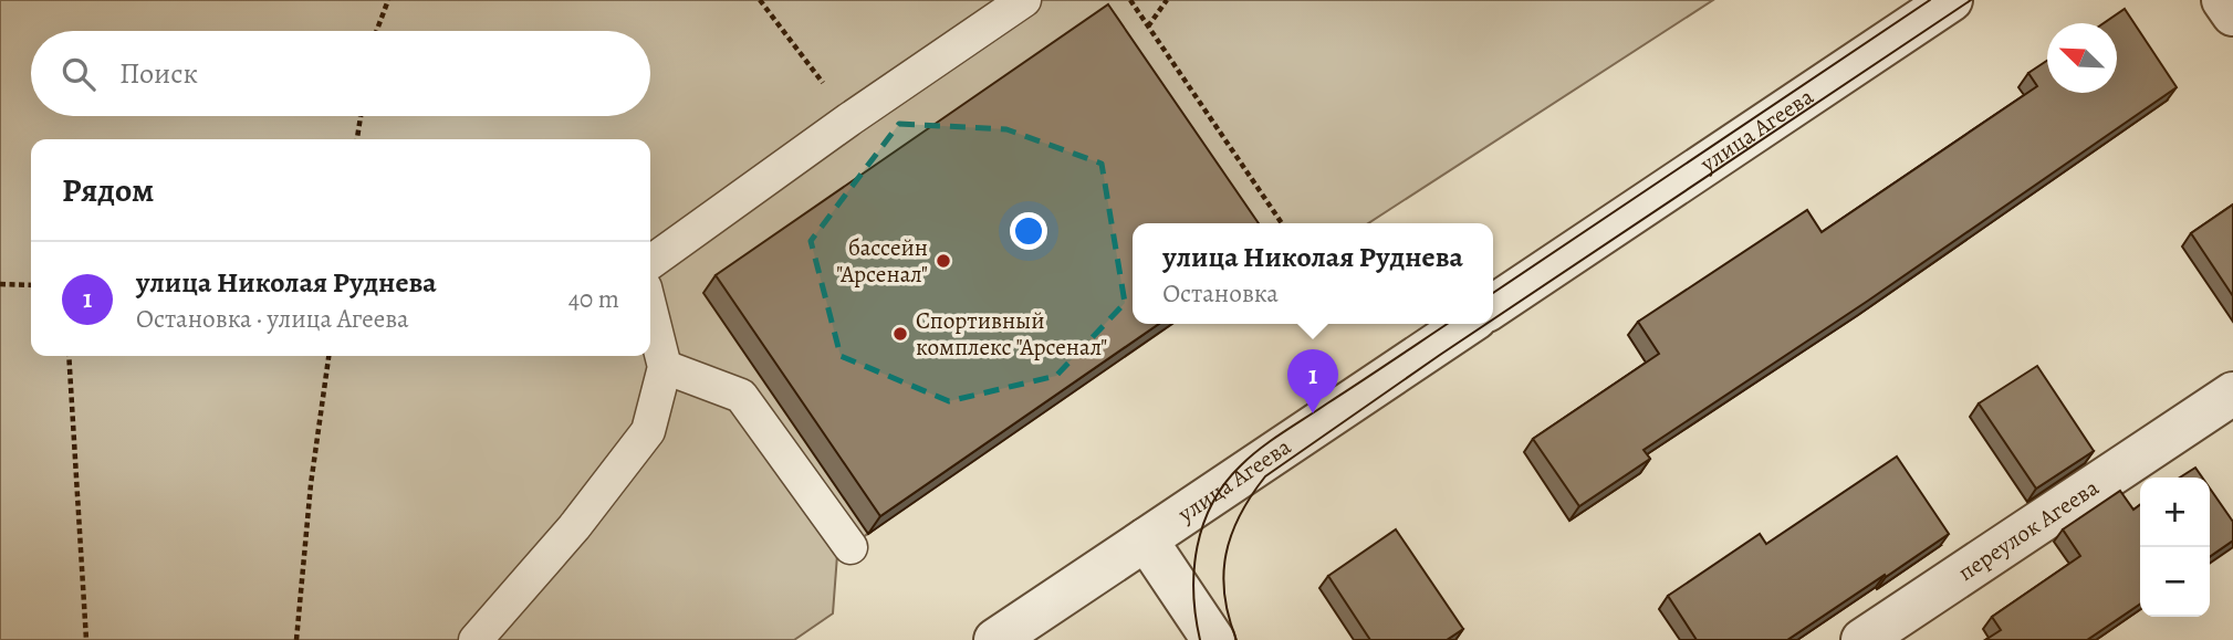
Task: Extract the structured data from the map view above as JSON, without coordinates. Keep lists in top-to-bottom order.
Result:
{
  "streets": {
    "street": ["улица Агеева", "переулок Агеева"]
  },
  "places": ["бассейн \"Арсенал\"", "Спортивный комплекс \"Арсенал\""],
  "north": "top left",
  "page": {
    "search": "Поиск",
    "heading": "Рядом",
    "popup": ["улица Николая Руднева", "Остановка"],
    "list": [
      {
        "mark": "1",
        "name": "улица Николая Руднева",
        "note": "Остановка · улица Агеева",
        "value": "40 m"
      }
    ],
    "pins": "1",
    "map_buttons": ["+", "−"]
  }
}
